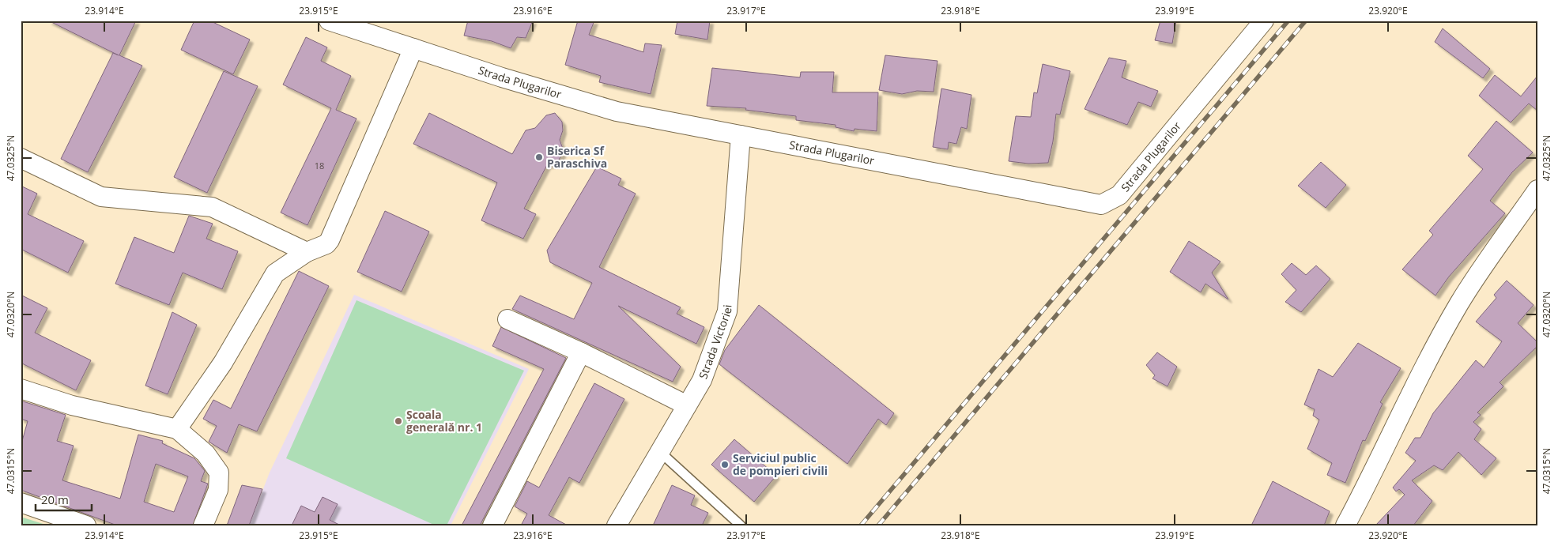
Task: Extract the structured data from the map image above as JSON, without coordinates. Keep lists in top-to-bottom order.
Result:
{
  "streets": {
    "street": ["Strada Plugarilor", "Strada Victoriei"]
  },
  "crossings": [
    ["Strada Plugarilor", "Strada Victoriei"]
  ],
  "places": ["Biserica Sf Paraschiva", "Școala generală nr. 1", "Serviciul public de pompieri civili"],
  "house_numbers": ["18"],
  "scale_bar": "20 m",
  "coordinates": [
    "23.914°E",
    "23.915°E",
    "23.916°E",
    "23.917°E",
    "23.918°E",
    "23.919°E",
    "23.920°E",
    "47.0325°N",
    "47.0320°N",
    "47.0315°N"
  ]
}
